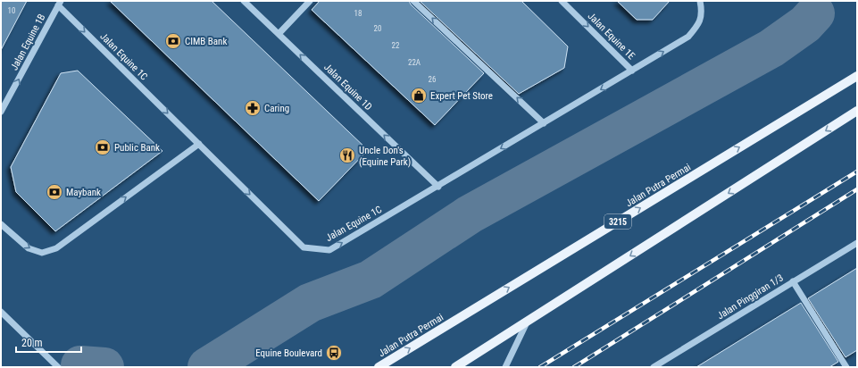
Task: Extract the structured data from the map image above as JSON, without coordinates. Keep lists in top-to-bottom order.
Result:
{
  "streets": {
    "main road": ["Jalan Putra Permai", "3215"],
    "street": [
      "Jalan Equine 1E",
      "Jalan Equine 1B",
      "Jalan Equine 1C",
      "Jalan Equine 1D",
      "Jalan Pinggiran 1/3"
    ]
  },
  "crossings": [
    ["Jalan Equine 1E", "Jalan Equine 1C"],
    ["Jalan Equine 1B", "Jalan Equine 1C"],
    ["Jalan Equine 1C", "Jalan Equine 1D"]
  ],
  "one_way": ["Jalan Equine 1E", "Jalan Equine 1B", "Jalan Equine 1D"],
  "places": {
    "bank": ["CIMB Bank", "Public Bank", "Maybank"],
    "shop": ["Expert Pet Store"],
    "pharmacy": ["Caring"],
    "restaurant": ["Uncle Don's (Equine Park)"],
    "bus stop": ["Equine Boulevard"]
  },
  "house_numbers": [
    "10",
    "18",
    "20",
    "22",
    "22A",
    "26"
  ],
  "scale_bar": "20 m"
}
